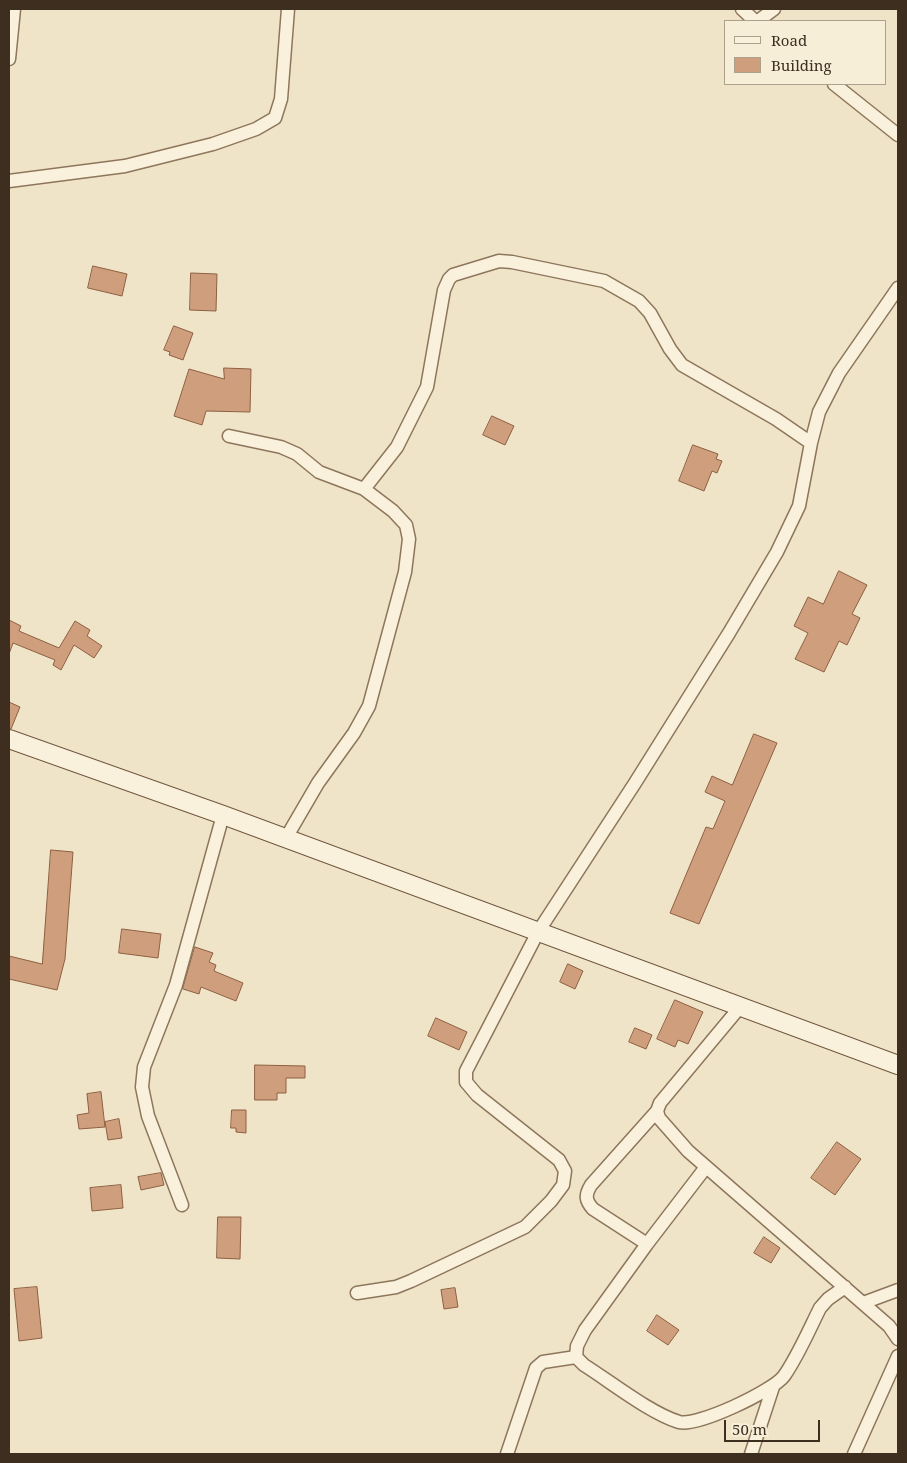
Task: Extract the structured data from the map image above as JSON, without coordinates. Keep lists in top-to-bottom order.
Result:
{
  "legend": ["Road", "Building"],
  "scale_bar": "50 m"
}
